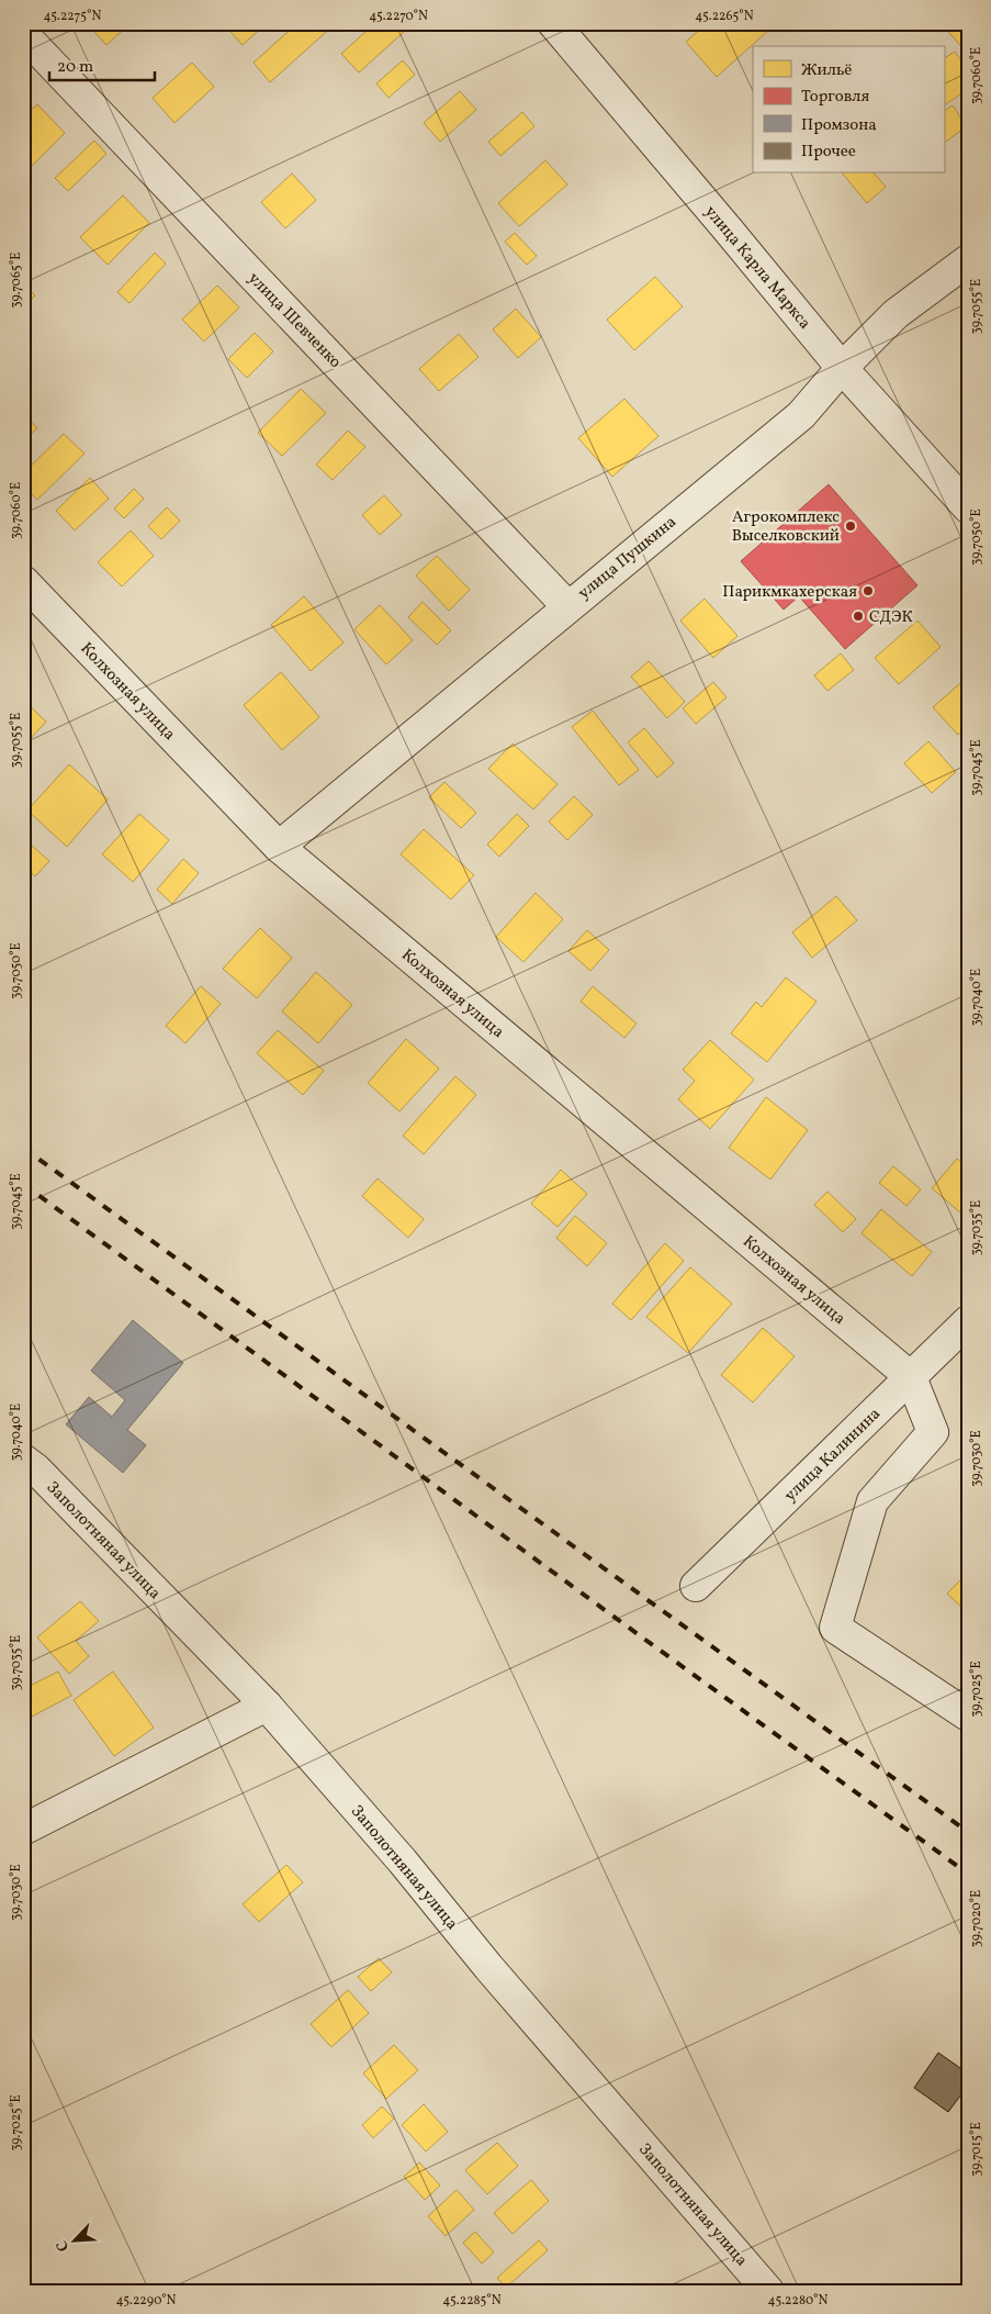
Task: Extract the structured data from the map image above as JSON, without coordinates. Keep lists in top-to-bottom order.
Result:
{
  "streets": {
    "street": [
      "улица Карла Маркса",
      "улица Шевченко",
      "улица Пушкина",
      "Колхозная улица",
      "улица Калинина",
      "Заполотняная улица"
    ]
  },
  "crossings": [
    ["улица Карла Маркса", "улица Пушкина"],
    ["улица Шевченко", "улица Пушкина"],
    ["улица Пушкина", "Колхозная улица"],
    ["Колхозная улица", "улица Калинина"]
  ],
  "places": ["Агрокомплекс Выселковский", "Парикмкахерская", "СДЭК"],
  "legend": [
    "Жильё",
    "Торговля",
    "Промзона",
    "Прочее"
  ],
  "scale_bar": "20 m",
  "north": "bottom left",
  "coordinates": [
    "45.2275°N",
    "45.2270°N",
    "45.2265°N",
    "39.7060°E",
    "39.7065°E",
    "39.7055°E",
    "39.7050°E",
    "39.7045°E",
    "39.7040°E",
    "39.7035°E",
    "39.7030°E",
    "39.7025°E",
    "39.7020°E",
    "39.7015°E",
    "45.2290°N",
    "45.2285°N",
    "45.2280°N"
  ]
}
